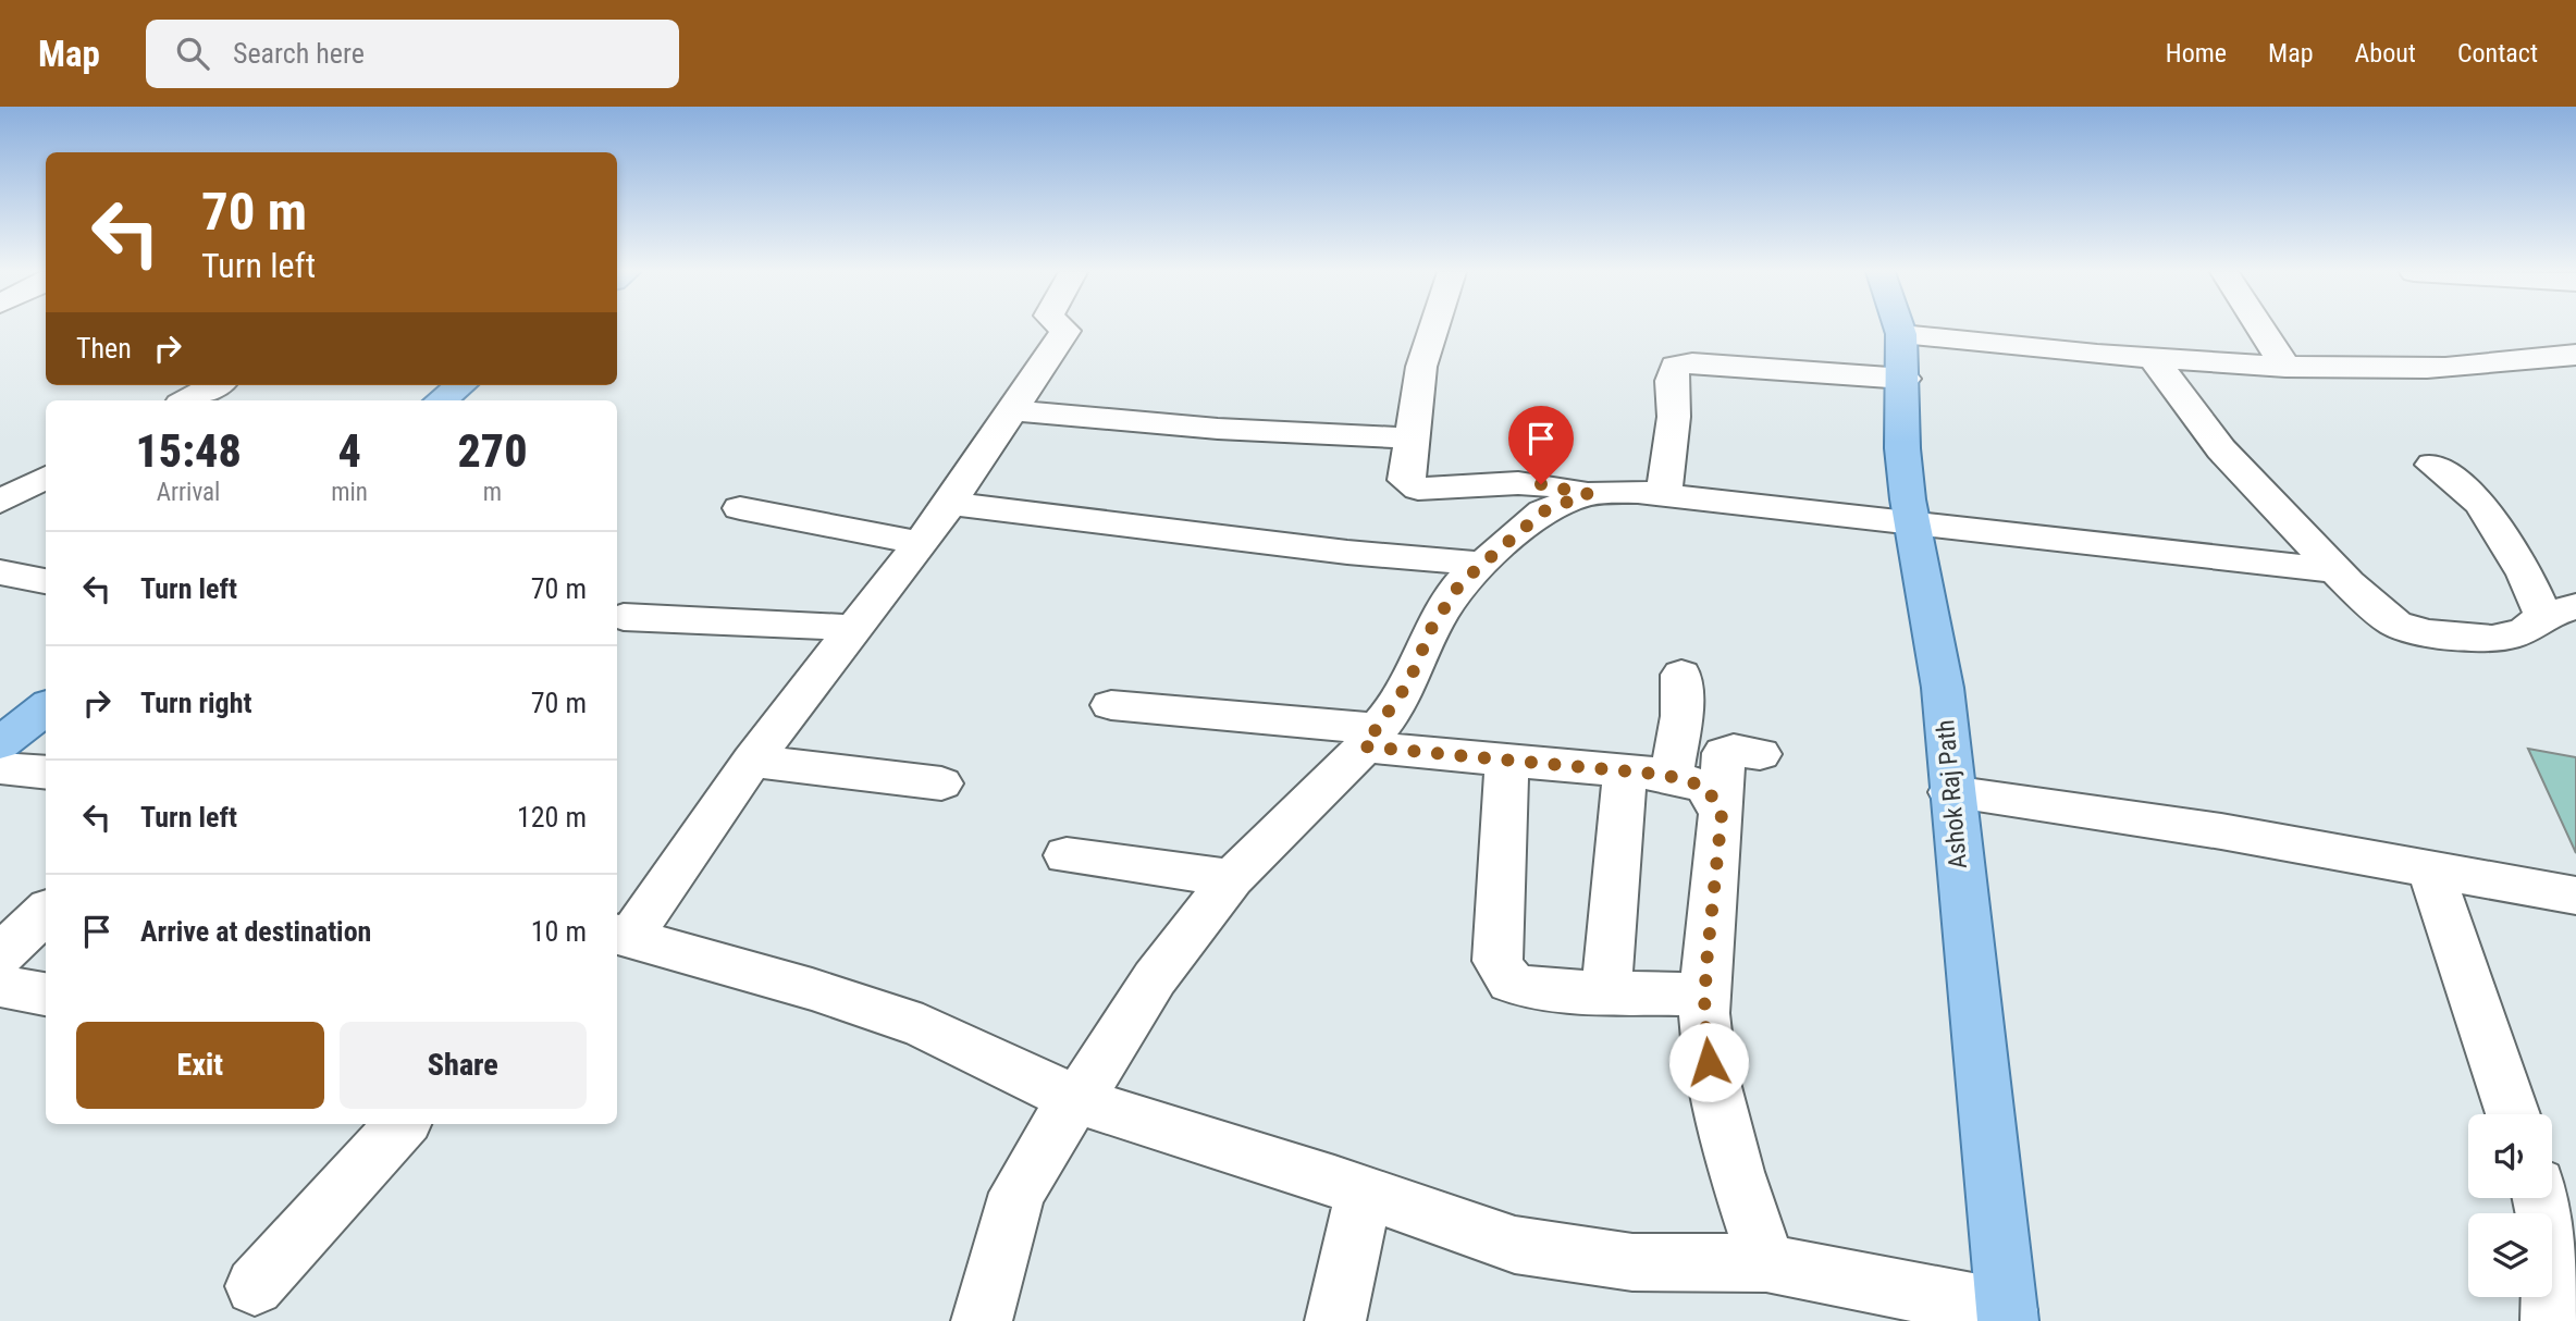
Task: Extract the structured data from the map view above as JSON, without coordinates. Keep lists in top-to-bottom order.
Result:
{
  "streets": {
    "main road": ["Ashok Raj Path"]
  },
  "page": {
    "header": "Map",
    "search": "Search here",
    "nav": [
      "Home",
      "Map",
      "About",
      "Contact"
    ],
    "turn": ["70 m", "Turn left"],
    "then": "Then",
    "eta": [
      "15:48",
      "Arrival",
      "4",
      "min",
      "270",
      "m"
    ],
    "list": [
      {
        "name": "Turn left",
        "value": "70 m"
      },
      {
        "name": "Turn right",
        "value": "70 m"
      },
      {
        "name": "Turn left",
        "value": "120 m"
      },
      {
        "name": "Arrive at destination",
        "value": "10 m"
      }
    ],
    "buttons": ["Exit", "Share"]
  }
}
